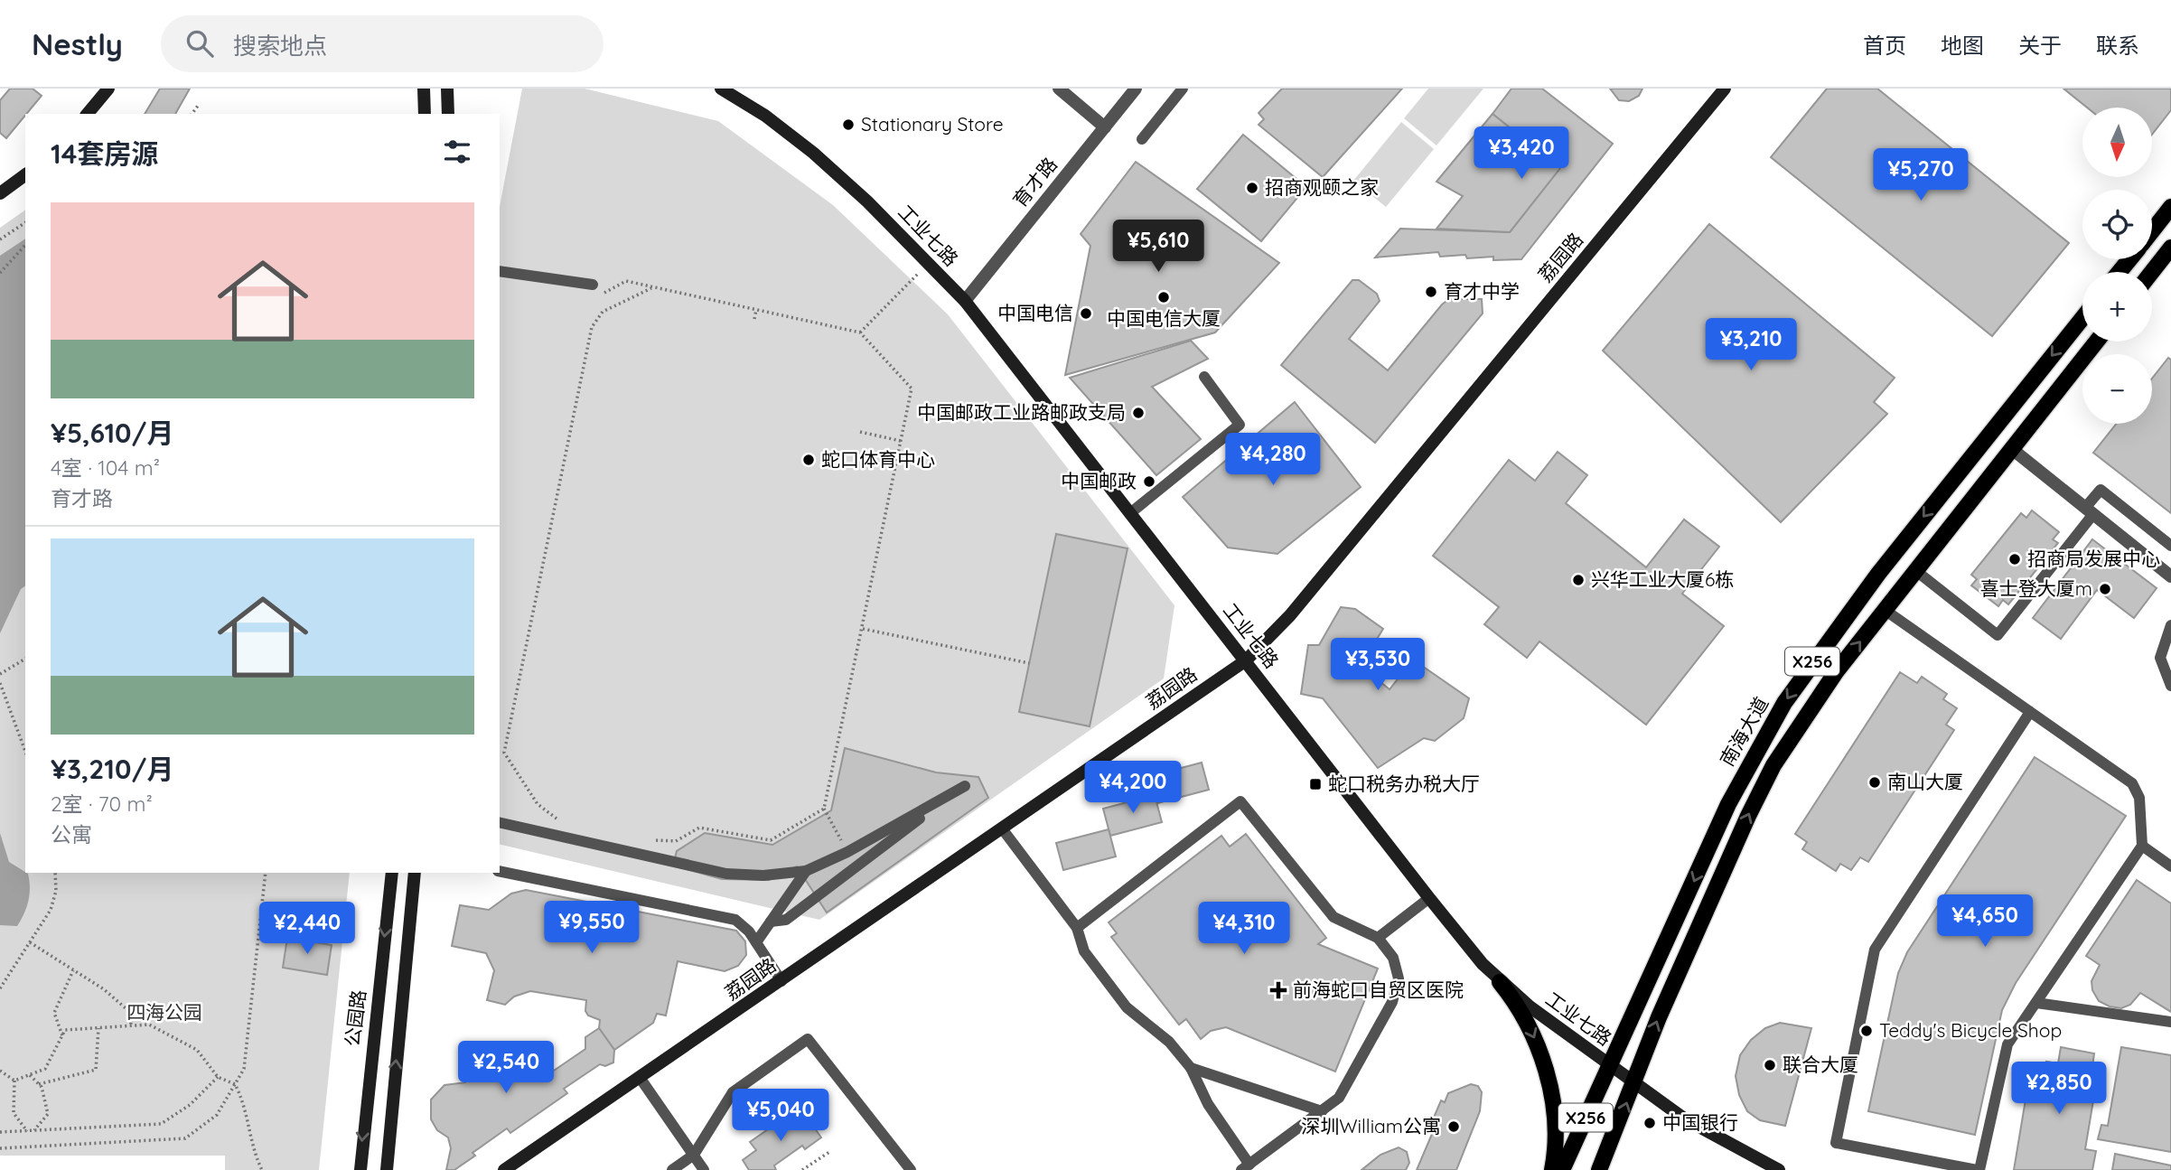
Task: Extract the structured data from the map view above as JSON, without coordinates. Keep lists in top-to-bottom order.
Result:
{
  "streets": {
    "main road": ["X256", "南海大道"],
    "street": [
      "育才路",
      "工业七路",
      "荔园路",
      "公园路"
    ]
  },
  "crossings": [
    ["育才路", "工业七路"],
    ["工业七路", "荔园路"],
    ["工业七路", "X256"],
    ["工业七路", "南海大道"]
  ],
  "parks": ["四海公园"],
  "places": {
    "other": [
      "Stationary Store",
      "招商观颐之家",
      "育才中学",
      "中国电信大厦",
      "中国电信",
      "中国邮政工业路邮政支局",
      "蛇口体育中心",
      "中国邮政",
      "招商局发展中心",
      "兴华工业大厦6栋",
      "喜士登大厦m",
      "南山大厦",
      "Teddy's Bicycle Shop",
      "联合大厦",
      "中国银行",
      "深圳William公寓"
    ],
    "transit": ["蛇口税务办税大厅"],
    "health": ["前海蛇口自贸区医院"]
  },
  "north": "bottom",
  "page": {
    "header": "Nestly",
    "search": "搜索地点",
    "nav": [
      "首页",
      "地图",
      "关于",
      "联系"
    ],
    "map_buttons": ["+", "−"],
    "heading": "14套房源",
    "price": [
      "¥3,420",
      "¥5,270",
      "¥5,610",
      "¥3,210",
      "¥4,280",
      "¥3,530",
      "¥4,200",
      "¥4,650",
      "¥9,550",
      "¥2,440",
      "¥4,310",
      "¥2,540",
      "¥2,850",
      "¥5,040"
    ],
    "list": [
      {
        "name": "¥5,610/月",
        "note": "4室 · 104 m² · 育才路"
      },
      {
        "name": "¥3,210/月",
        "note": "2室 · 70 m² · 公寓"
      }
    ]
  }
}
